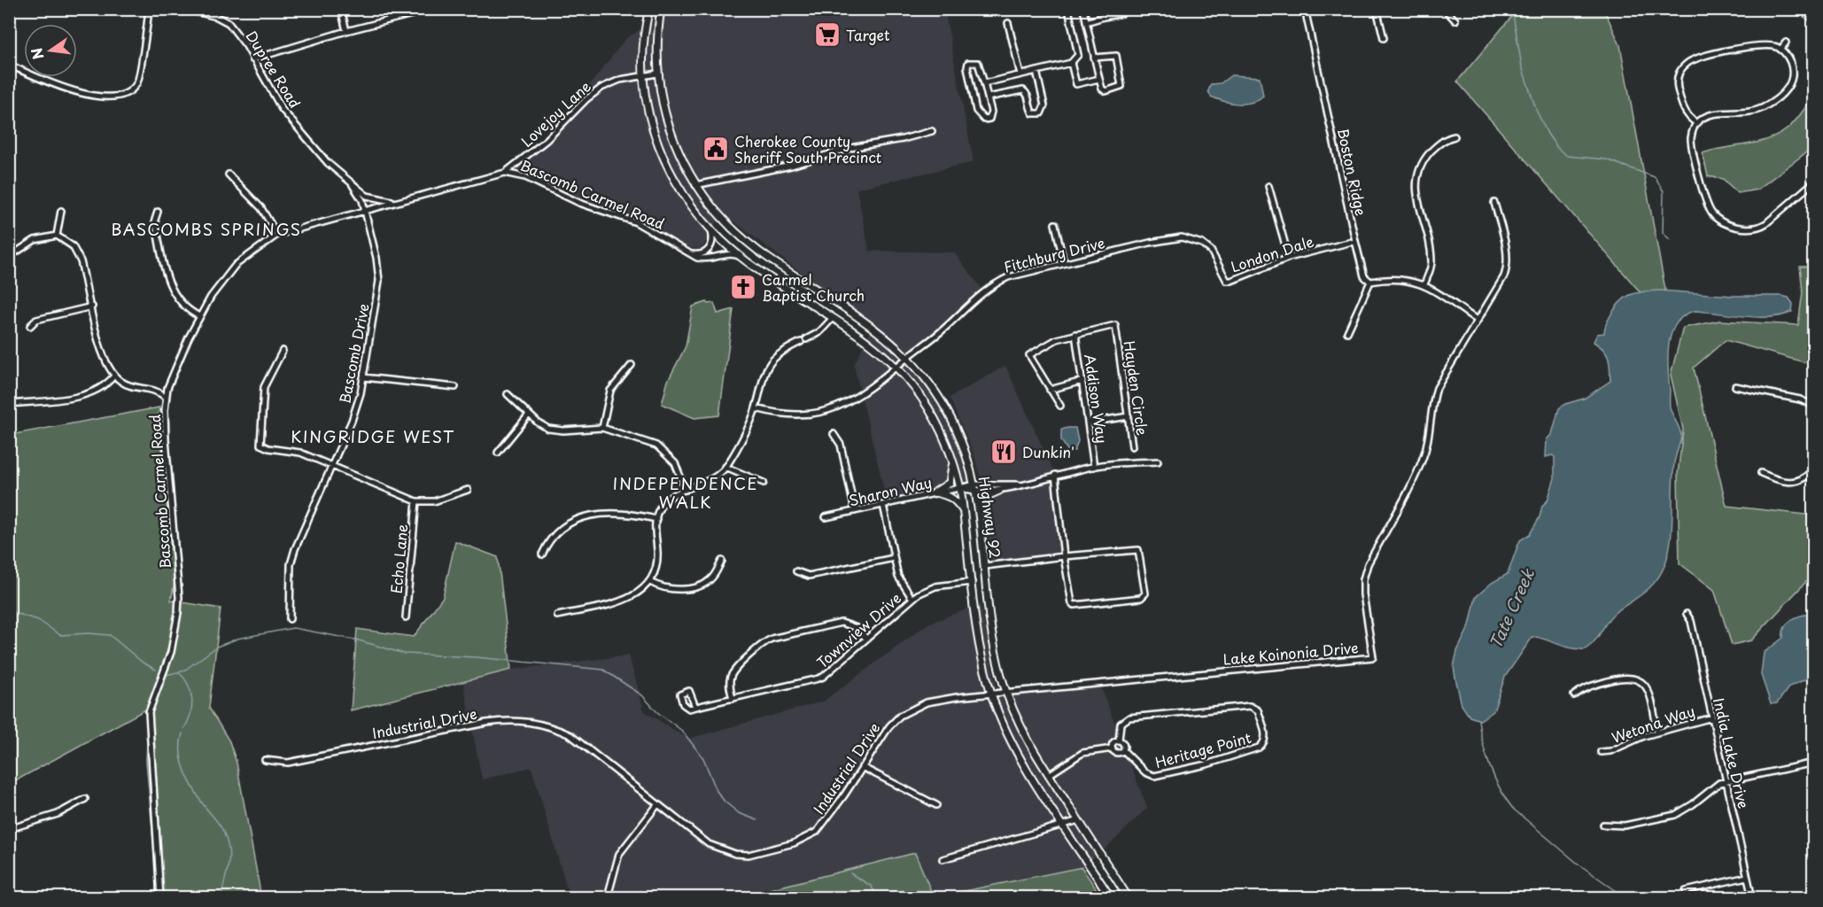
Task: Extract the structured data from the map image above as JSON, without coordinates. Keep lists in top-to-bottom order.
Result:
{
  "streets": {
    "main road": ["Highway 92"],
    "street": [
      "Dupree Road",
      "Lovejoy Lane",
      "Boston Ridge",
      "Bascomb Carmel Road",
      "London Dale",
      "Fitchburg Drive",
      "Bascomb Drive",
      "Hayden Circle",
      "Addison Way",
      "Sharon Way",
      "Echo Lane",
      "Townview Drive",
      "Lake Koinonia Drive",
      "Industrial Drive",
      "Wetona Way",
      "Heritage Point",
      "India Lake Drive"
    ]
  },
  "crossings": [
    ["Dupree Road", "Bascomb Carmel Road"],
    ["Dupree Road", "Bascomb Drive"],
    ["Lovejoy Lane", "Bascomb Carmel Road"],
    ["Lovejoy Lane", "Highway 92"],
    ["Boston Ridge", "London Dale"],
    ["Bascomb Carmel Road", "Bascomb Drive"],
    ["Bascomb Carmel Road", "Highway 92"],
    ["London Dale", "Fitchburg Drive"],
    ["Fitchburg Drive", "Highway 92"],
    ["Hayden Circle", "Addison Way"],
    ["Sharon Way", "Highway 92"],
    ["Highway 92", "Townview Drive"],
    ["Highway 92", "Lake Koinonia Drive"],
    ["Highway 92", "Industrial Drive"],
    ["Lake Koinonia Drive", "Industrial Drive"],
    ["Wetona Way", "India Lake Drive"]
  ],
  "districts": ["BASCOMBS SPRINGS", "KINGRIDGE WEST", "INDEPENDENCE WALK"],
  "water": ["Tate Creek"],
  "places": {
    "supermarket": ["Target"],
    "public building": ["Cherokee County Sheriff South Precinct"],
    "church": ["Carmel Baptist Church"],
    "restaurant": ["Dunkin'"]
  },
  "north": "left"
}
